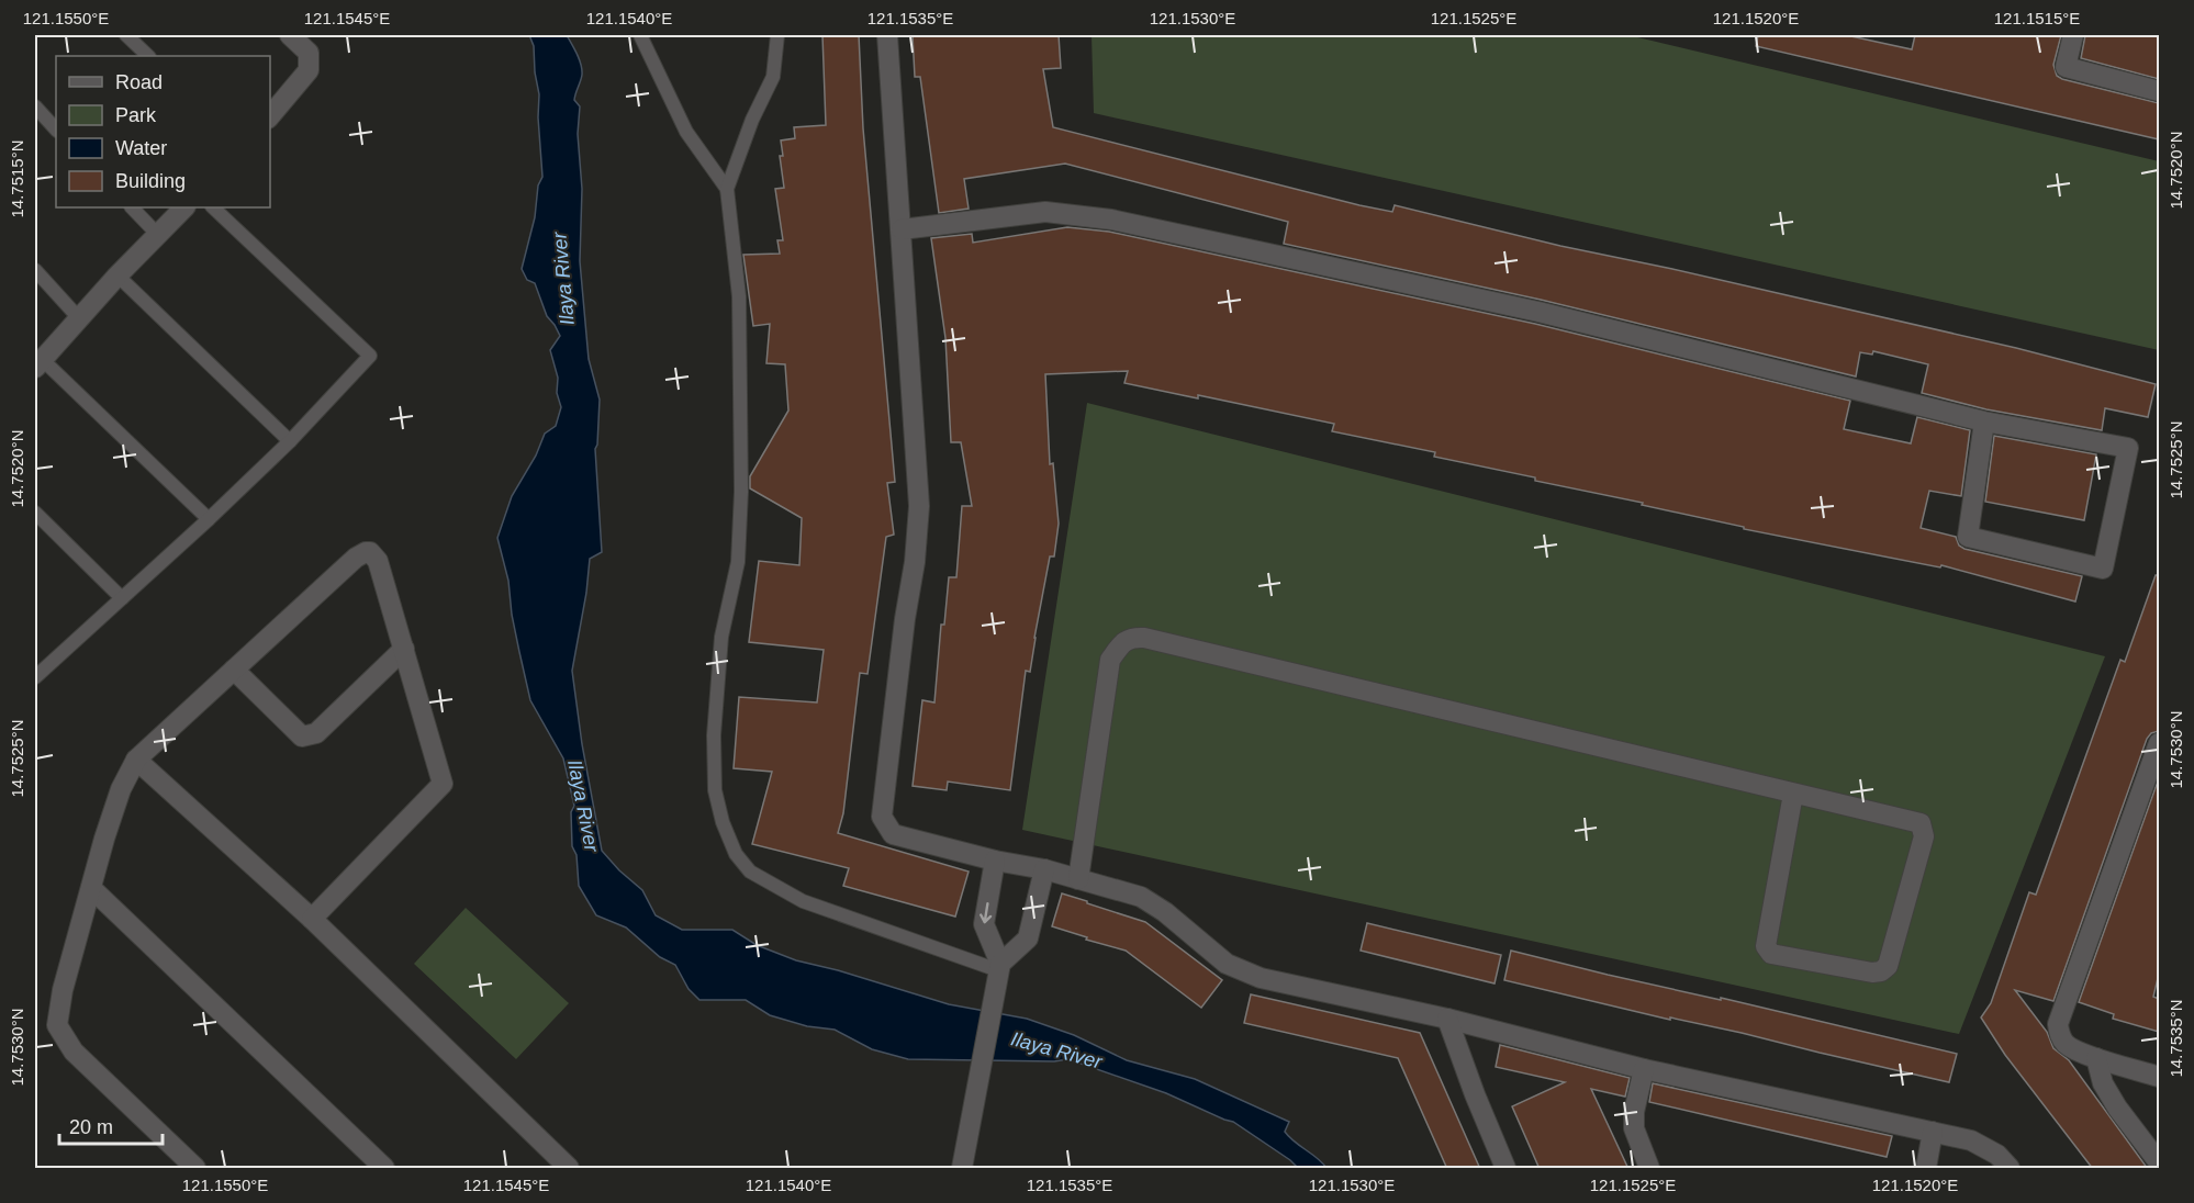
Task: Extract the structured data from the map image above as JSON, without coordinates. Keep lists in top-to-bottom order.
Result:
{
  "water": ["Ilaya River"],
  "legend": [
    "Road",
    "Park",
    "Water",
    "Building"
  ],
  "scale_bar": "20 m",
  "coordinates": [
    "121.1550°E",
    "121.1545°E",
    "121.1540°E",
    "121.1535°E",
    "121.1530°E",
    "121.1525°E",
    "121.1520°E",
    "121.1515°E",
    "14.7520°N",
    "14.7515°N",
    "14.7525°N",
    "14.7530°N",
    "14.7535°N"
  ]
}
